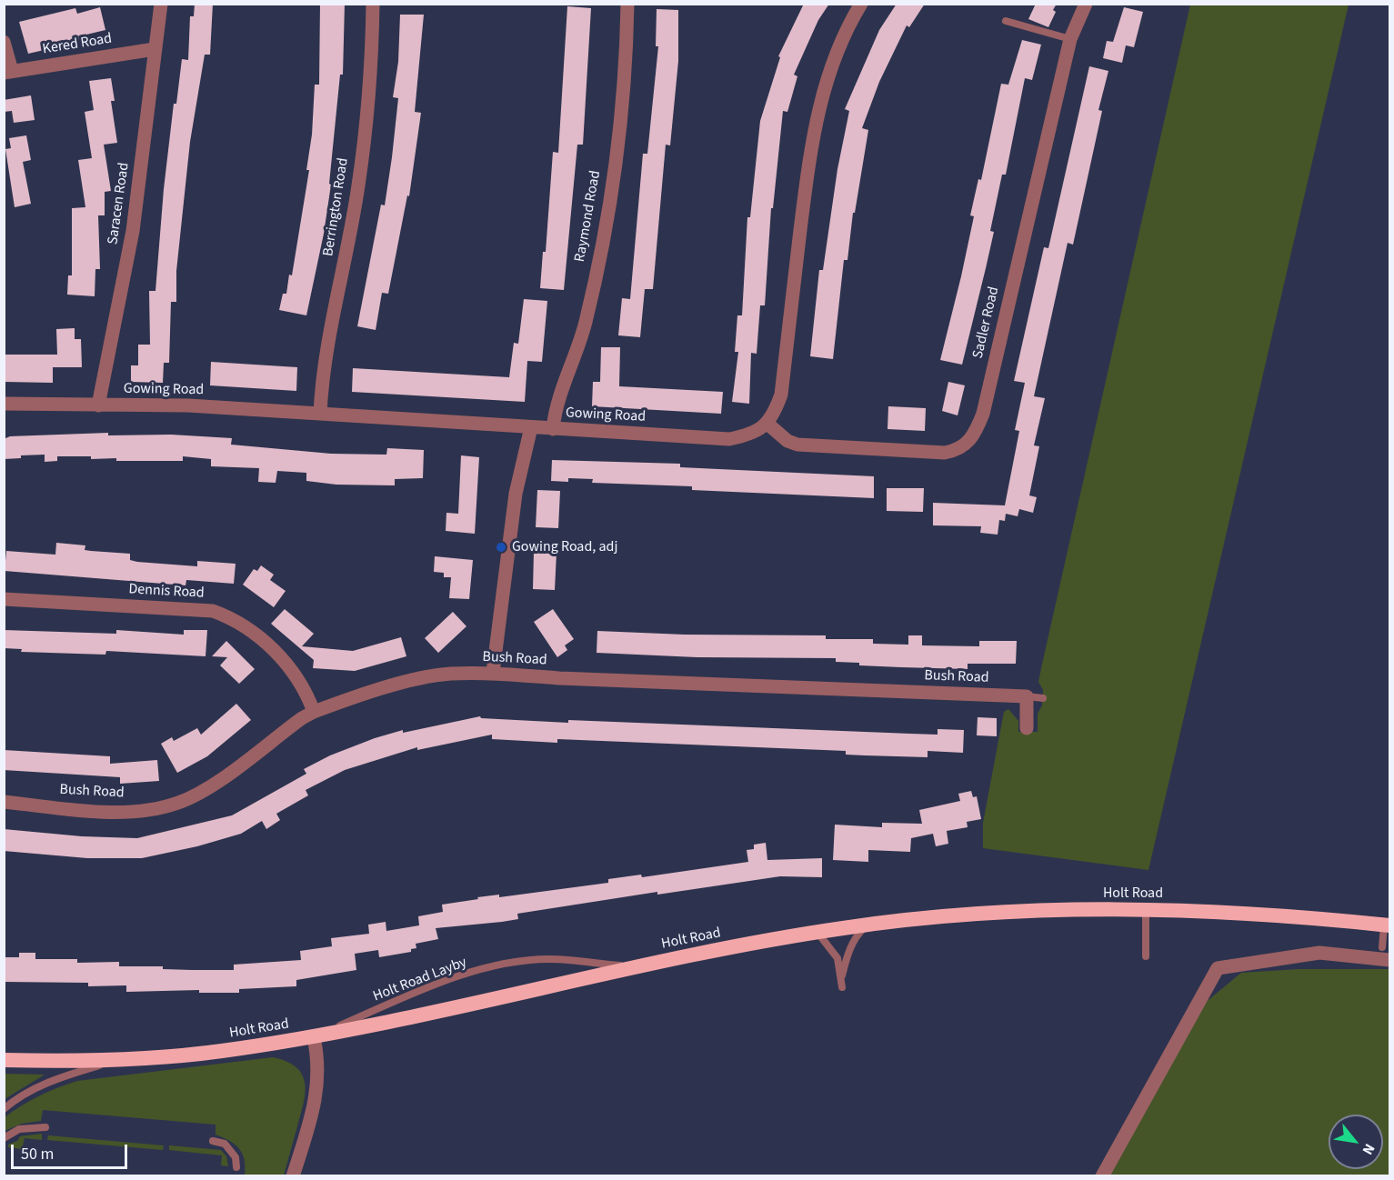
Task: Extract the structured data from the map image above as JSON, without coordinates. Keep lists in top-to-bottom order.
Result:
{
  "streets": {
    "highway": ["Holt Road"],
    "street": [
      "Kered Road",
      "Saracen Road",
      "Berrington Road",
      "Raymond Road",
      "Sadler Road",
      "Gowing Road",
      "Dennis Road",
      "Bush Road"
    ],
    "lane": ["Holt Road Layby"]
  },
  "crossings": [
    ["Kered Road", "Saracen Road"],
    ["Saracen Road", "Gowing Road"],
    ["Berrington Road", "Gowing Road"],
    ["Raymond Road", "Gowing Road"],
    ["Sadler Road", "Gowing Road"],
    ["Dennis Road", "Bush Road"],
    ["Holt Road", "Holt Road Layby"]
  ],
  "places": ["Gowing Road, adj"],
  "scale_bar": "50 m",
  "north": "bottom right"
}
